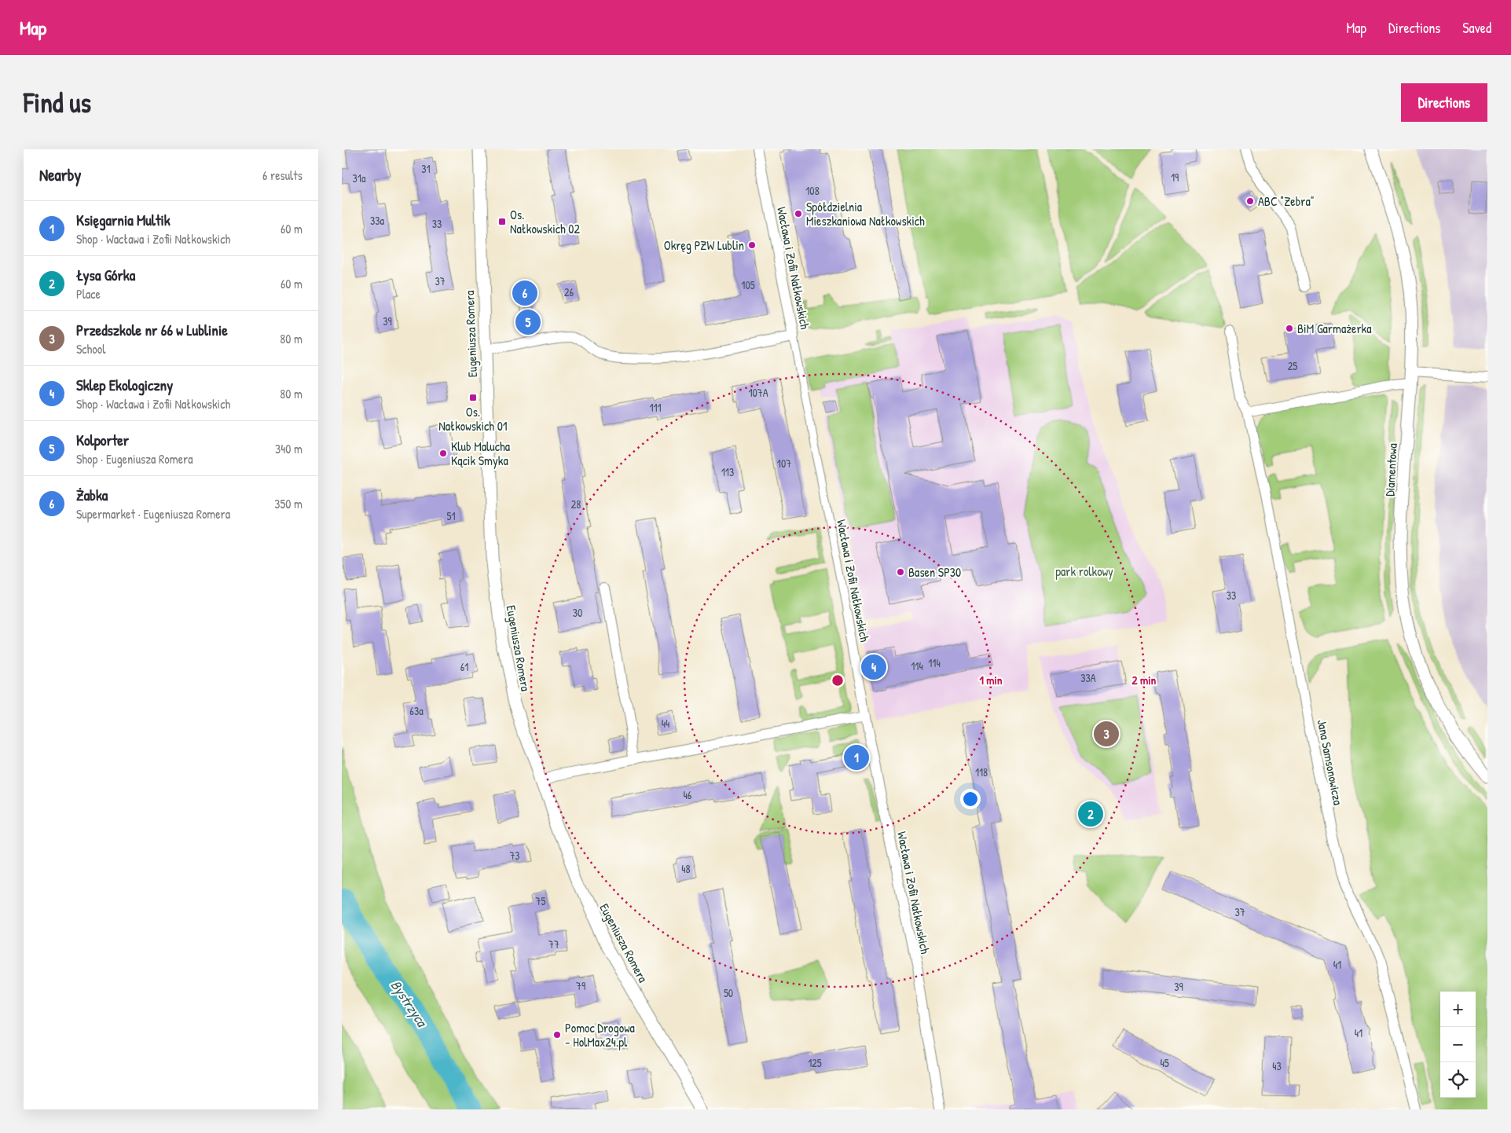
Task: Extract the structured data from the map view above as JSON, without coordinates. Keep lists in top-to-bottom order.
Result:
{
  "streets": {
    "street": [
      "Wacława i Zofii Nałkowskich",
      "Eugeniusza Romera",
      "Diamentowa",
      "Jana Samsonowicza"
    ]
  },
  "water": ["Bystrzyca"],
  "parks": ["park rolkowy"],
  "places": {
    "other": [
      "ABC \"Zebra\"",
      "Spółdzielnia Mieszkaniowa Nałkowskich",
      "Okręg PZW Lublin",
      "BiM Garmażerka",
      "Klub Malucha Kącik Smyka",
      "Basen SP30",
      "Pomoc Drogowa - HolMax24.pl"
    ],
    "transit": ["Os. Nałkowskich 02", "Os. Nałkowskich 01"]
  },
  "house_numbers": [
    "31",
    "19",
    "31a",
    "108",
    "33a",
    "33",
    "37",
    "105",
    "26",
    "39",
    "25",
    "107A",
    "111",
    "107",
    "113",
    "28",
    "51",
    "33",
    "30",
    "114",
    "114",
    "61",
    "33A",
    "63a",
    "44",
    "118",
    "46",
    "73",
    "48",
    "75",
    "37",
    "77",
    "41",
    "79",
    "39",
    "50",
    "41",
    "125",
    "45",
    "43"
  ],
  "page": {
    "header": "Map",
    "nav": ["Map", "Directions", "Saved"],
    "buttons": "Directions",
    "title": "Find us",
    "heading": ["Nearby", "6 results"],
    "list": [
      {
        "mark": "1",
        "name": "Księgarnia Multik",
        "note": "Shop · Wacława i Zofii Nałkowskich",
        "value": "60 m"
      },
      {
        "mark": "2",
        "name": "Łysa Górka",
        "note": "Place",
        "value": "60 m"
      },
      {
        "mark": "3",
        "name": "Przedszkole nr 66 w Lublinie",
        "note": "School",
        "value": "80 m"
      },
      {
        "mark": "4",
        "name": "Sklep Ekologiczny",
        "note": "Shop · Wacława i Zofii Nałkowskich",
        "value": "80 m"
      },
      {
        "mark": "5",
        "name": "Kolporter",
        "note": "Shop · Eugeniusza Romera",
        "value": "340 m"
      },
      {
        "mark": "6",
        "name": "Żabka",
        "note": "Supermarket · Eugeniusza Romera",
        "value": "350 m"
      }
    ],
    "pins": [
      "6",
      "5",
      "4",
      "3",
      "1",
      "2"
    ],
    "map_buttons": ["+", "−"]
  },
  "rings": ["1 min", "2 min"]
}
